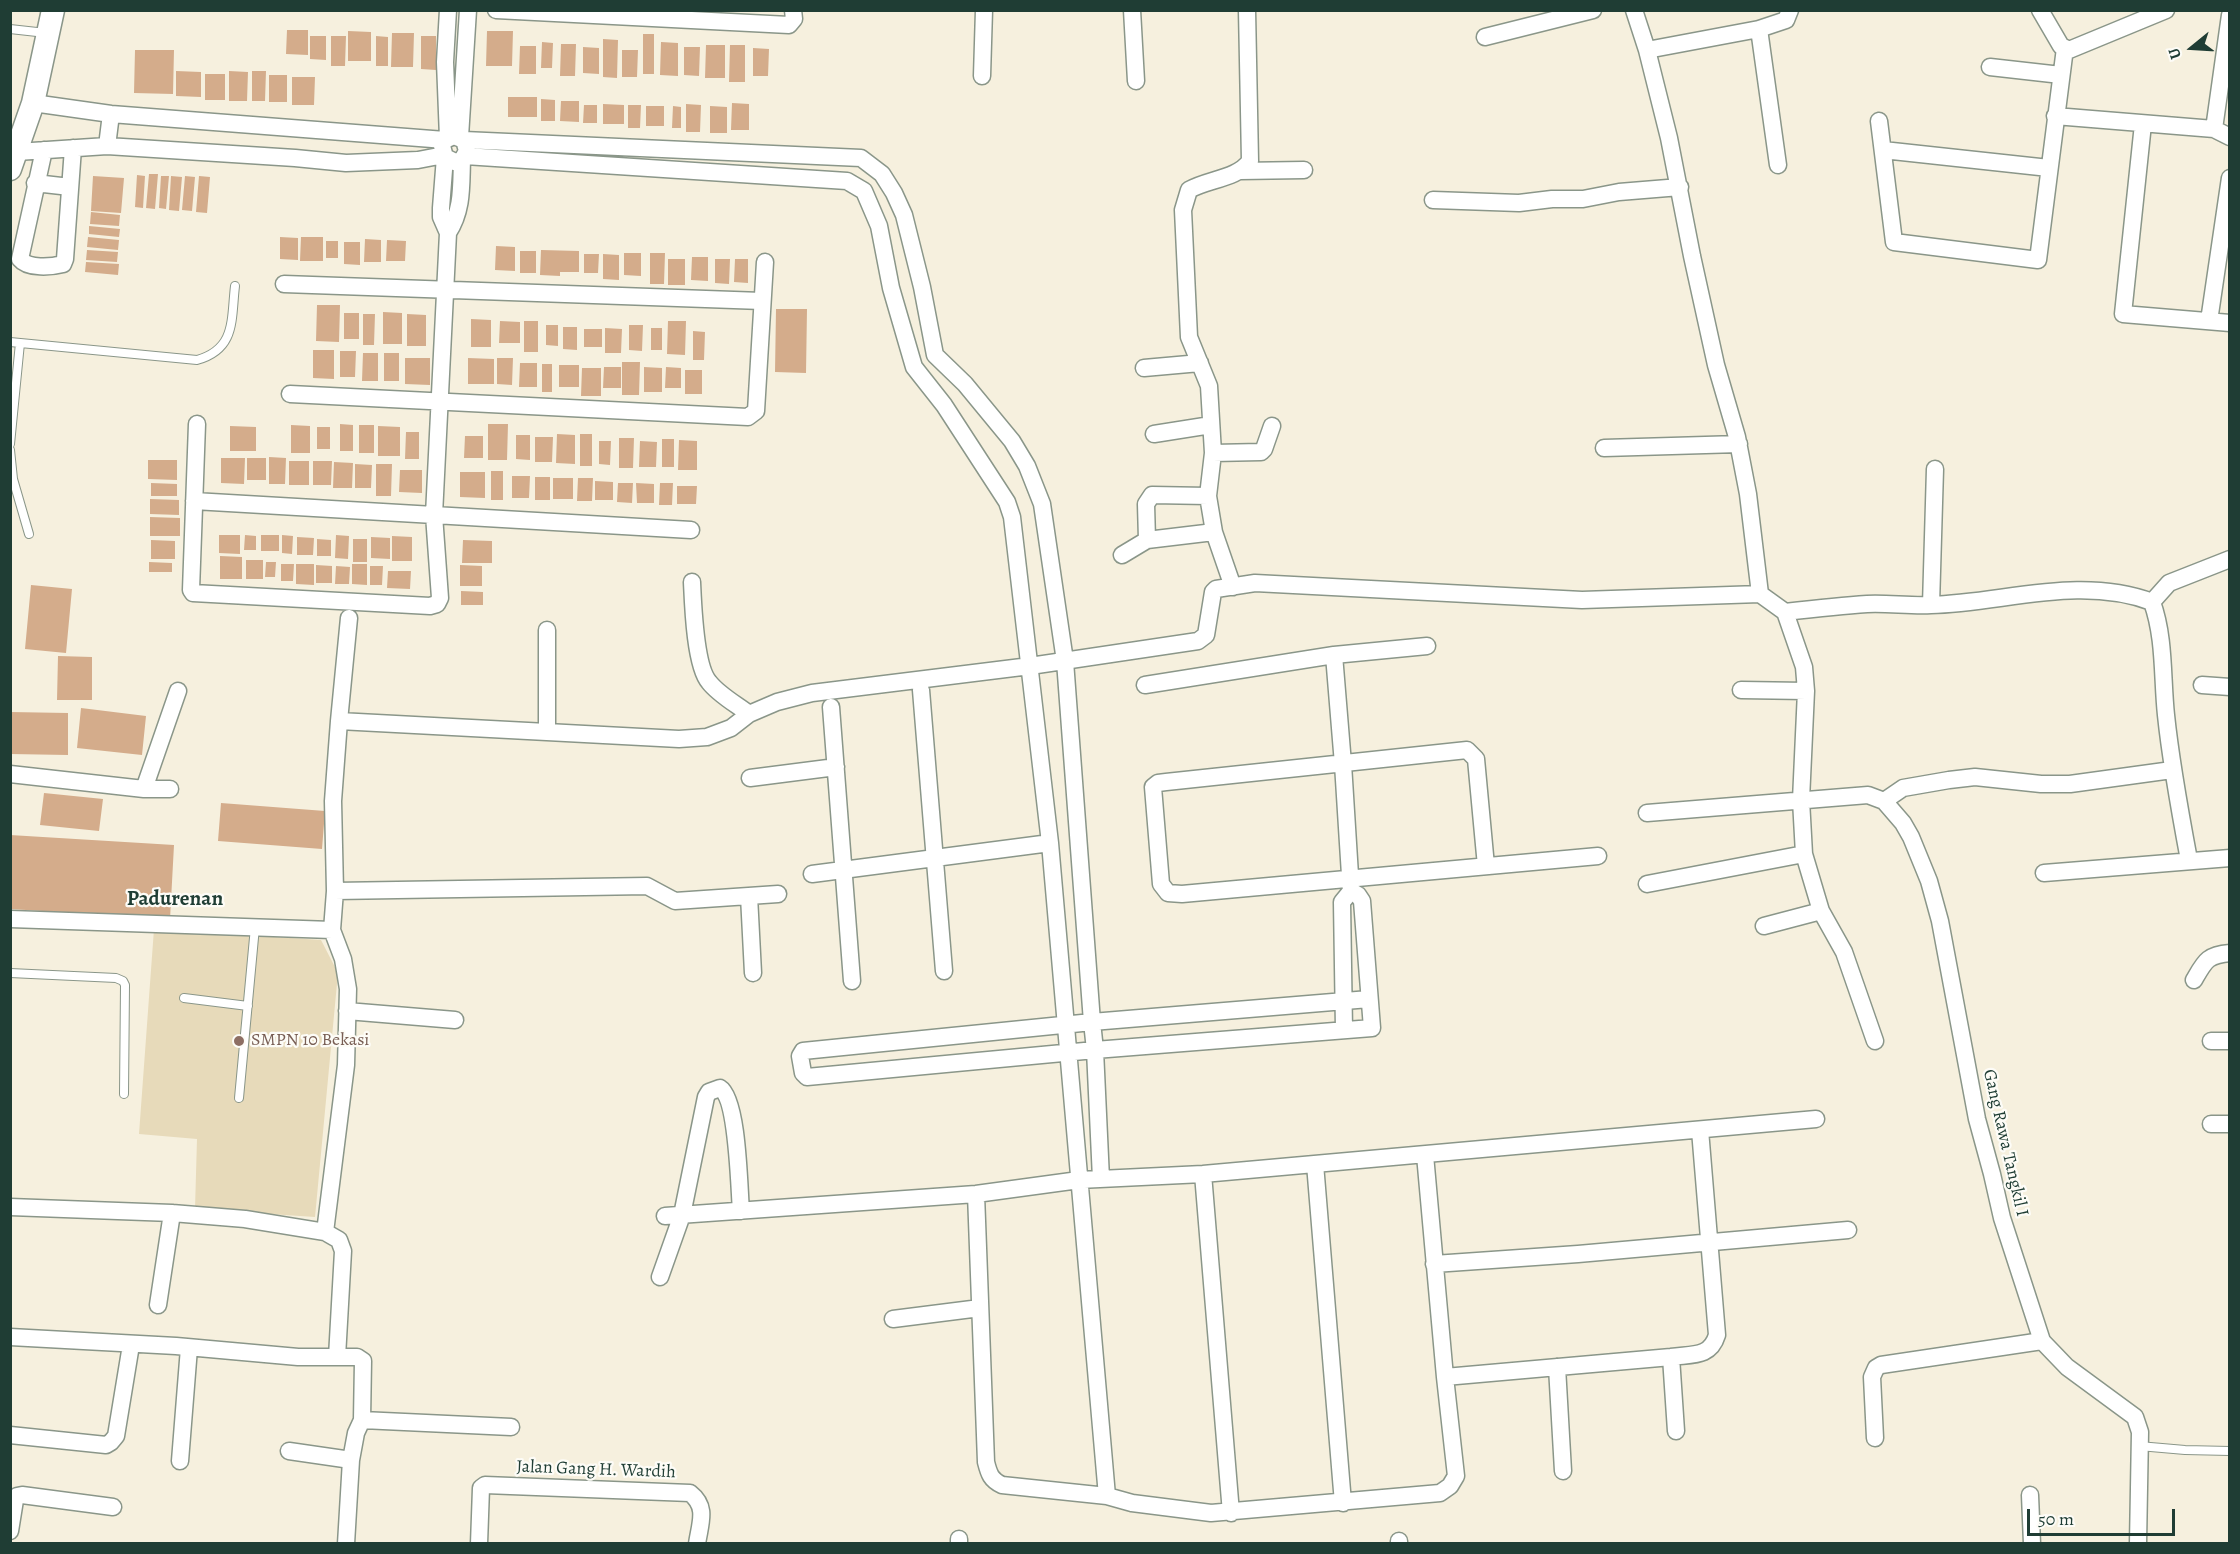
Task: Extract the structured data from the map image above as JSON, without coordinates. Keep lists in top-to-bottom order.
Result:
{
  "streets": {
    "street": ["Gang Rawa Tangkil I", "Jalan Gang H. Wardih"]
  },
  "districts": ["Padurenan"],
  "places": ["SMPN 10 Bekasi"],
  "scale_bar": "50 m",
  "north": "left"
}
